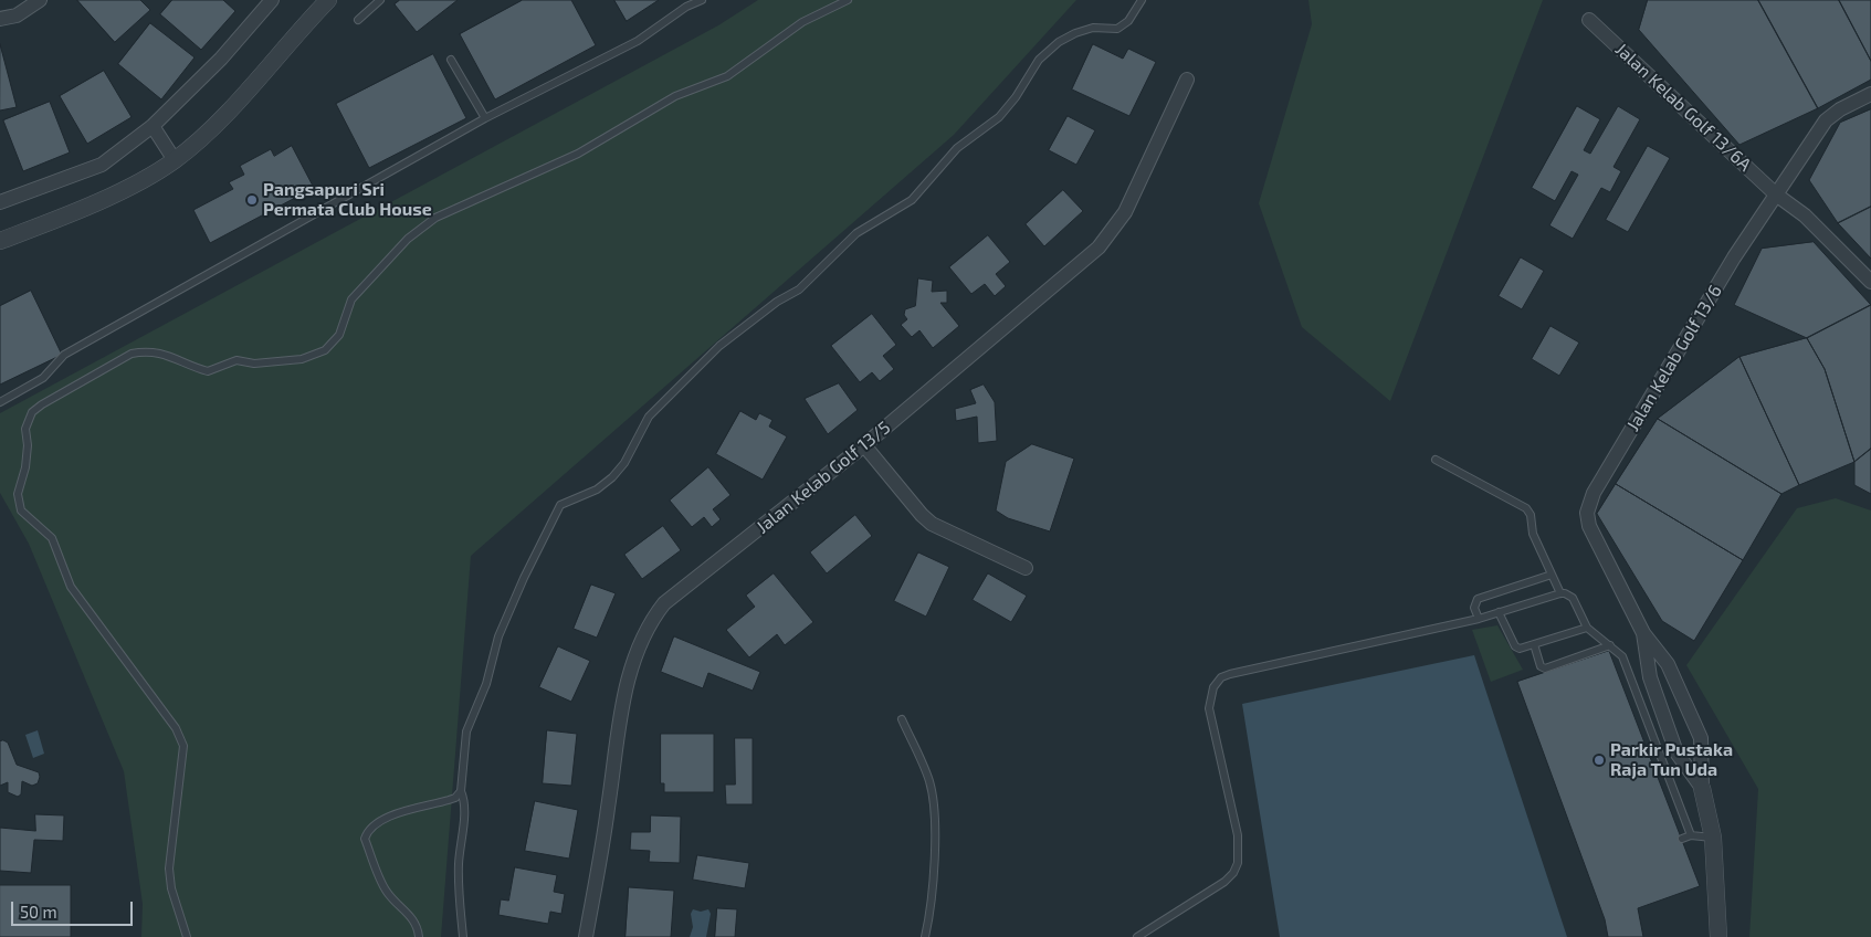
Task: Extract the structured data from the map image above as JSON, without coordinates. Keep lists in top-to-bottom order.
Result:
{
  "streets": {
    "street": ["Jalan Kelab Golf 13/6A", "Jalan Kelab Golf 13/6", "Jalan Kelab Golf 13/5"]
  },
  "crossings": [
    ["Jalan Kelab Golf 13/6A", "Jalan Kelab Golf 13/6"]
  ],
  "places": ["Pangsapuri Sri Permata Club House", "Parkir Pustaka Raja Tun Uda"],
  "scale_bar": "50 m"
}
